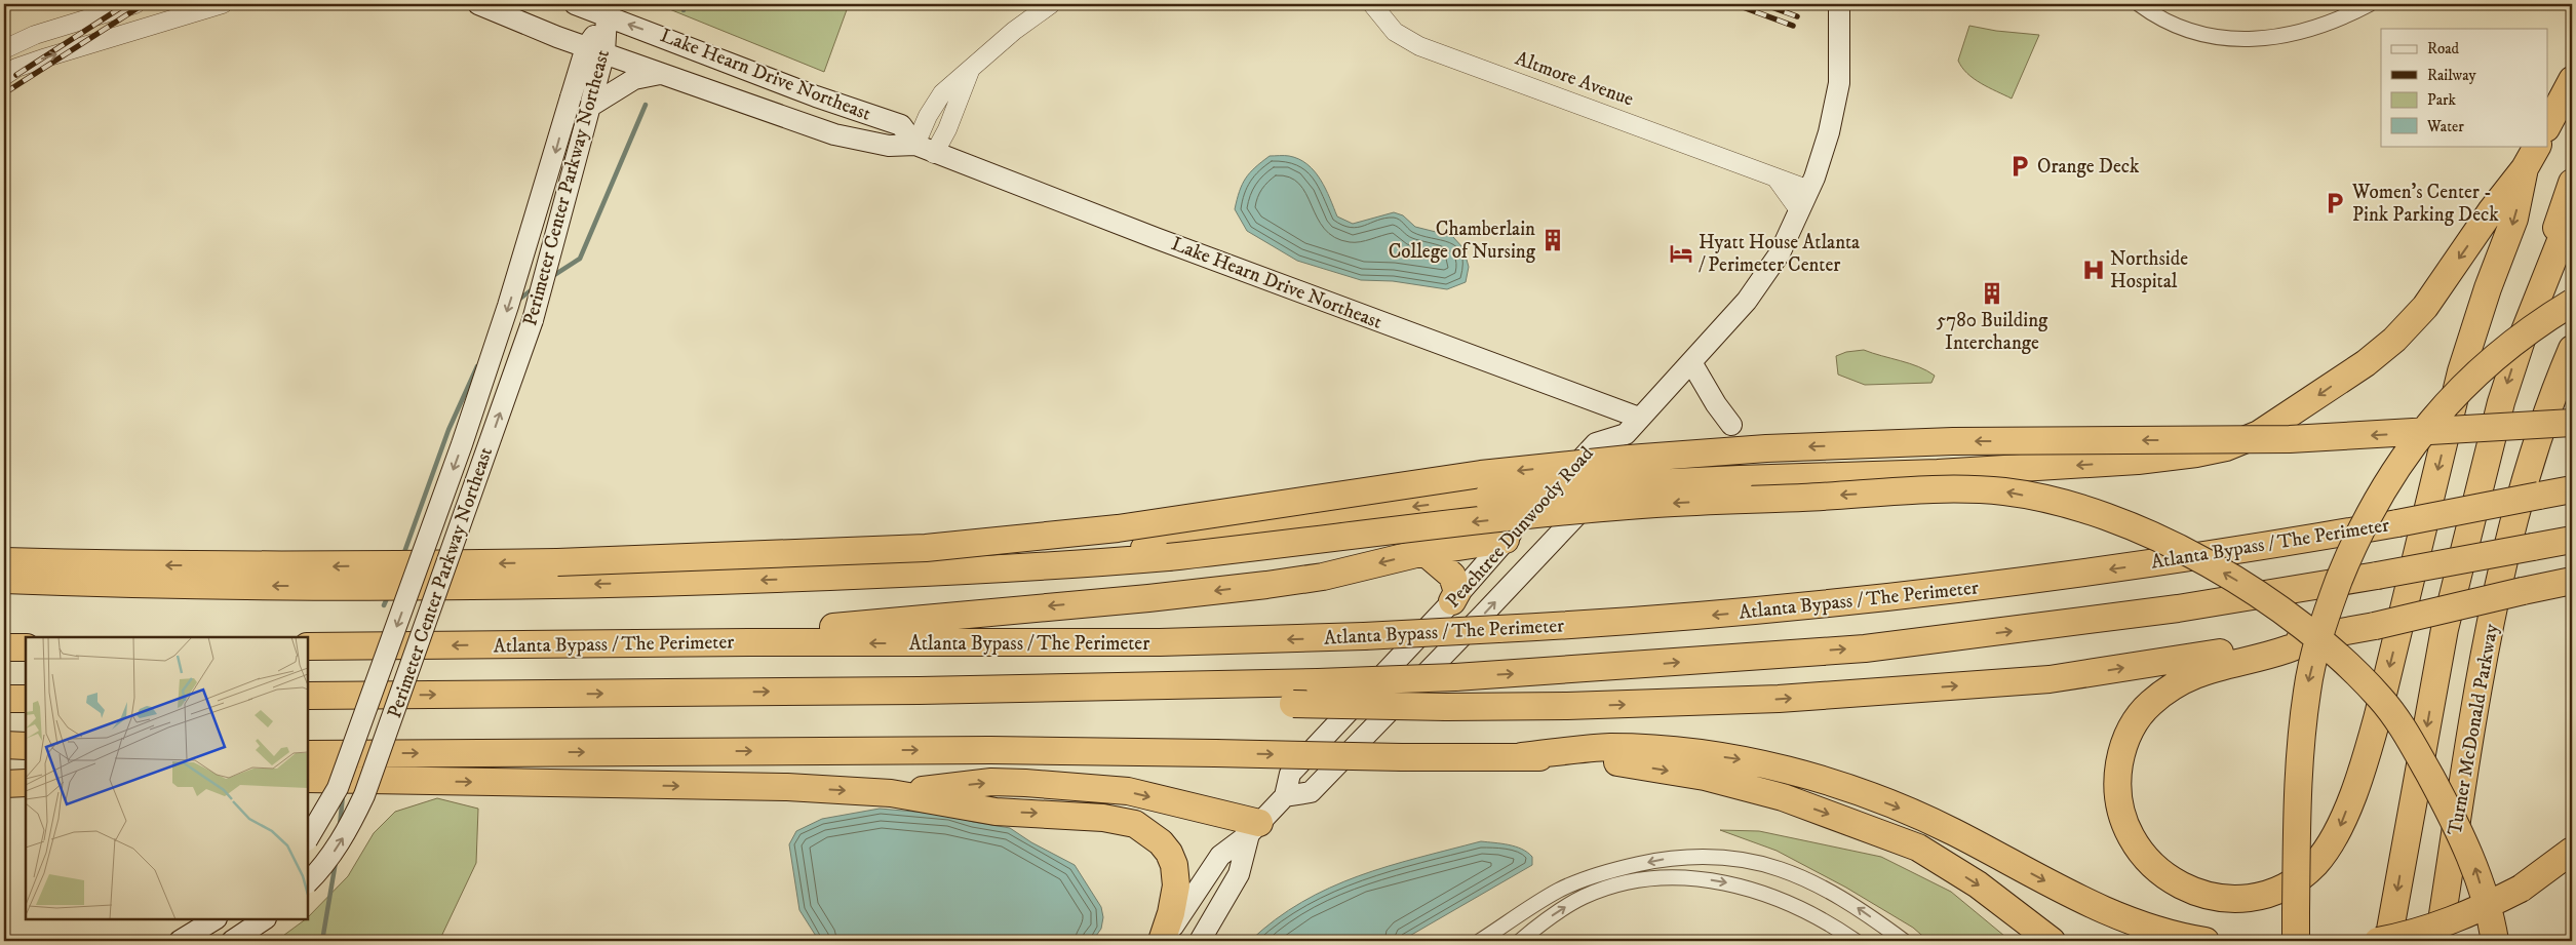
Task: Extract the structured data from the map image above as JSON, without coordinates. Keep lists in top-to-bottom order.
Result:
{
  "streets": {
    "highway": ["Atlanta Bypass / The Perimeter", "Turner McDonald Parkway"],
    "main road": ["Lake Hearn Drive Northeast", "Perimeter Center Parkway Northeast", "Peachtree Dunwoody Road"],
    "street": ["Altmore Avenue"]
  },
  "crossings": [
    ["Lake Hearn Drive Northeast", "Perimeter Center Parkway Northeast"]
  ],
  "places": {
    "parking": ["Orange Deck", "Women's Center - Pink Parking Deck"],
    "building": ["Chamberlain College of Nursing", "5780 Building Interchange"],
    "hotel": ["Hyatt House Atlanta / Perimeter Center"],
    "hospital": ["Northside Hospital"]
  },
  "legend": [
    "Road",
    "Railway",
    "Park",
    "Water"
  ]
}
